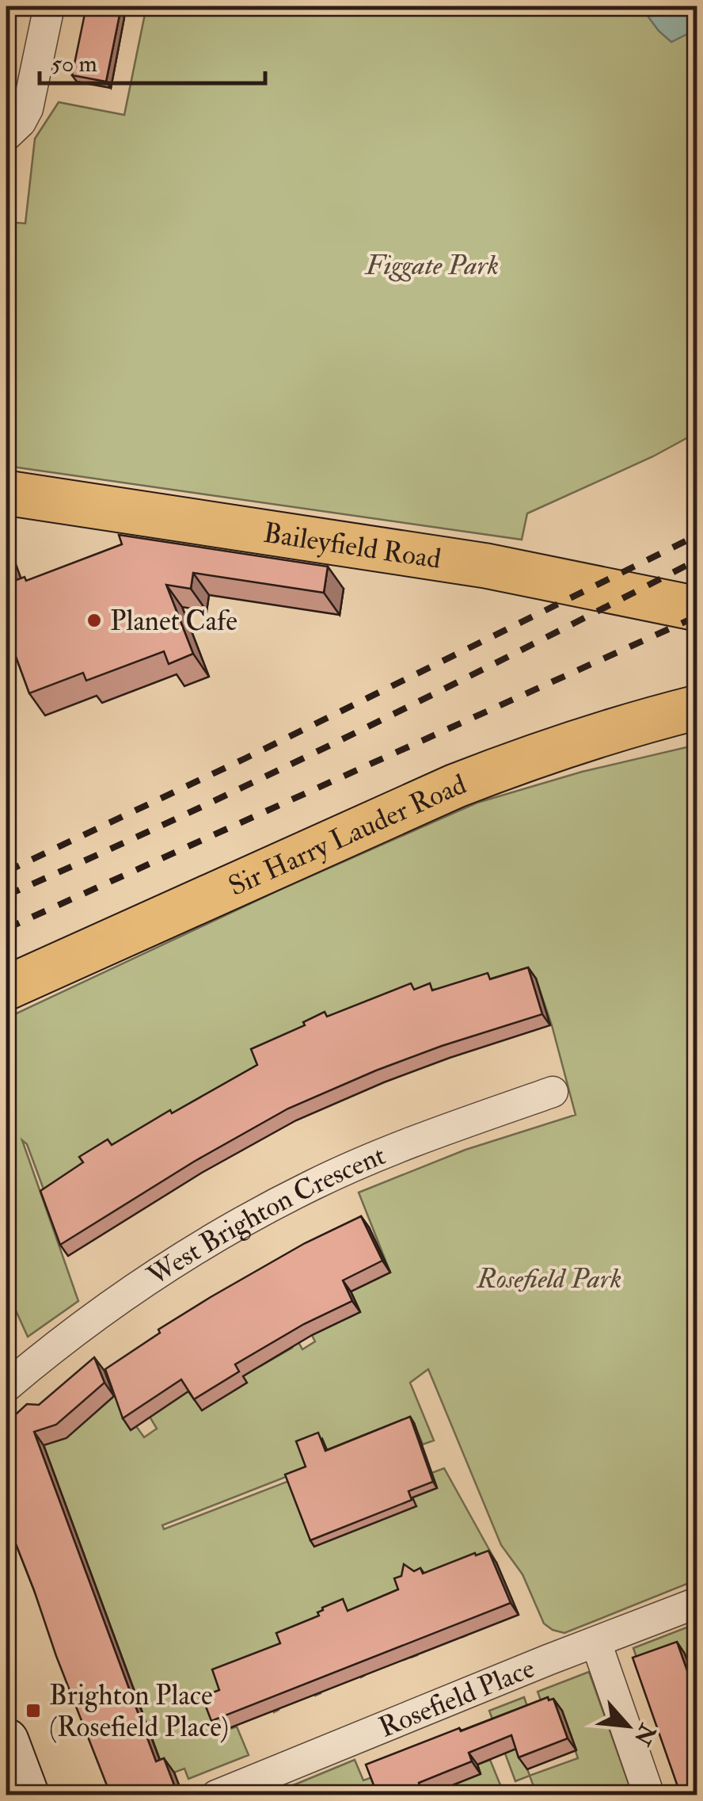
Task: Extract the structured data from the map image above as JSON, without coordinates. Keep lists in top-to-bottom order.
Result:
{
  "streets": {
    "main road": ["Baileyfield Road", "Sir Harry Lauder Road"],
    "street": ["West Brighton Crescent", "Rosefield Place"]
  },
  "parks": ["Figgate Park", "Rosefield Park"],
  "places": {
    "other": ["Planet Cafe"],
    "transit": ["Brighton Place (Rosefield Place)"]
  },
  "scale_bar": "50 m",
  "north": "bottom right"
}
